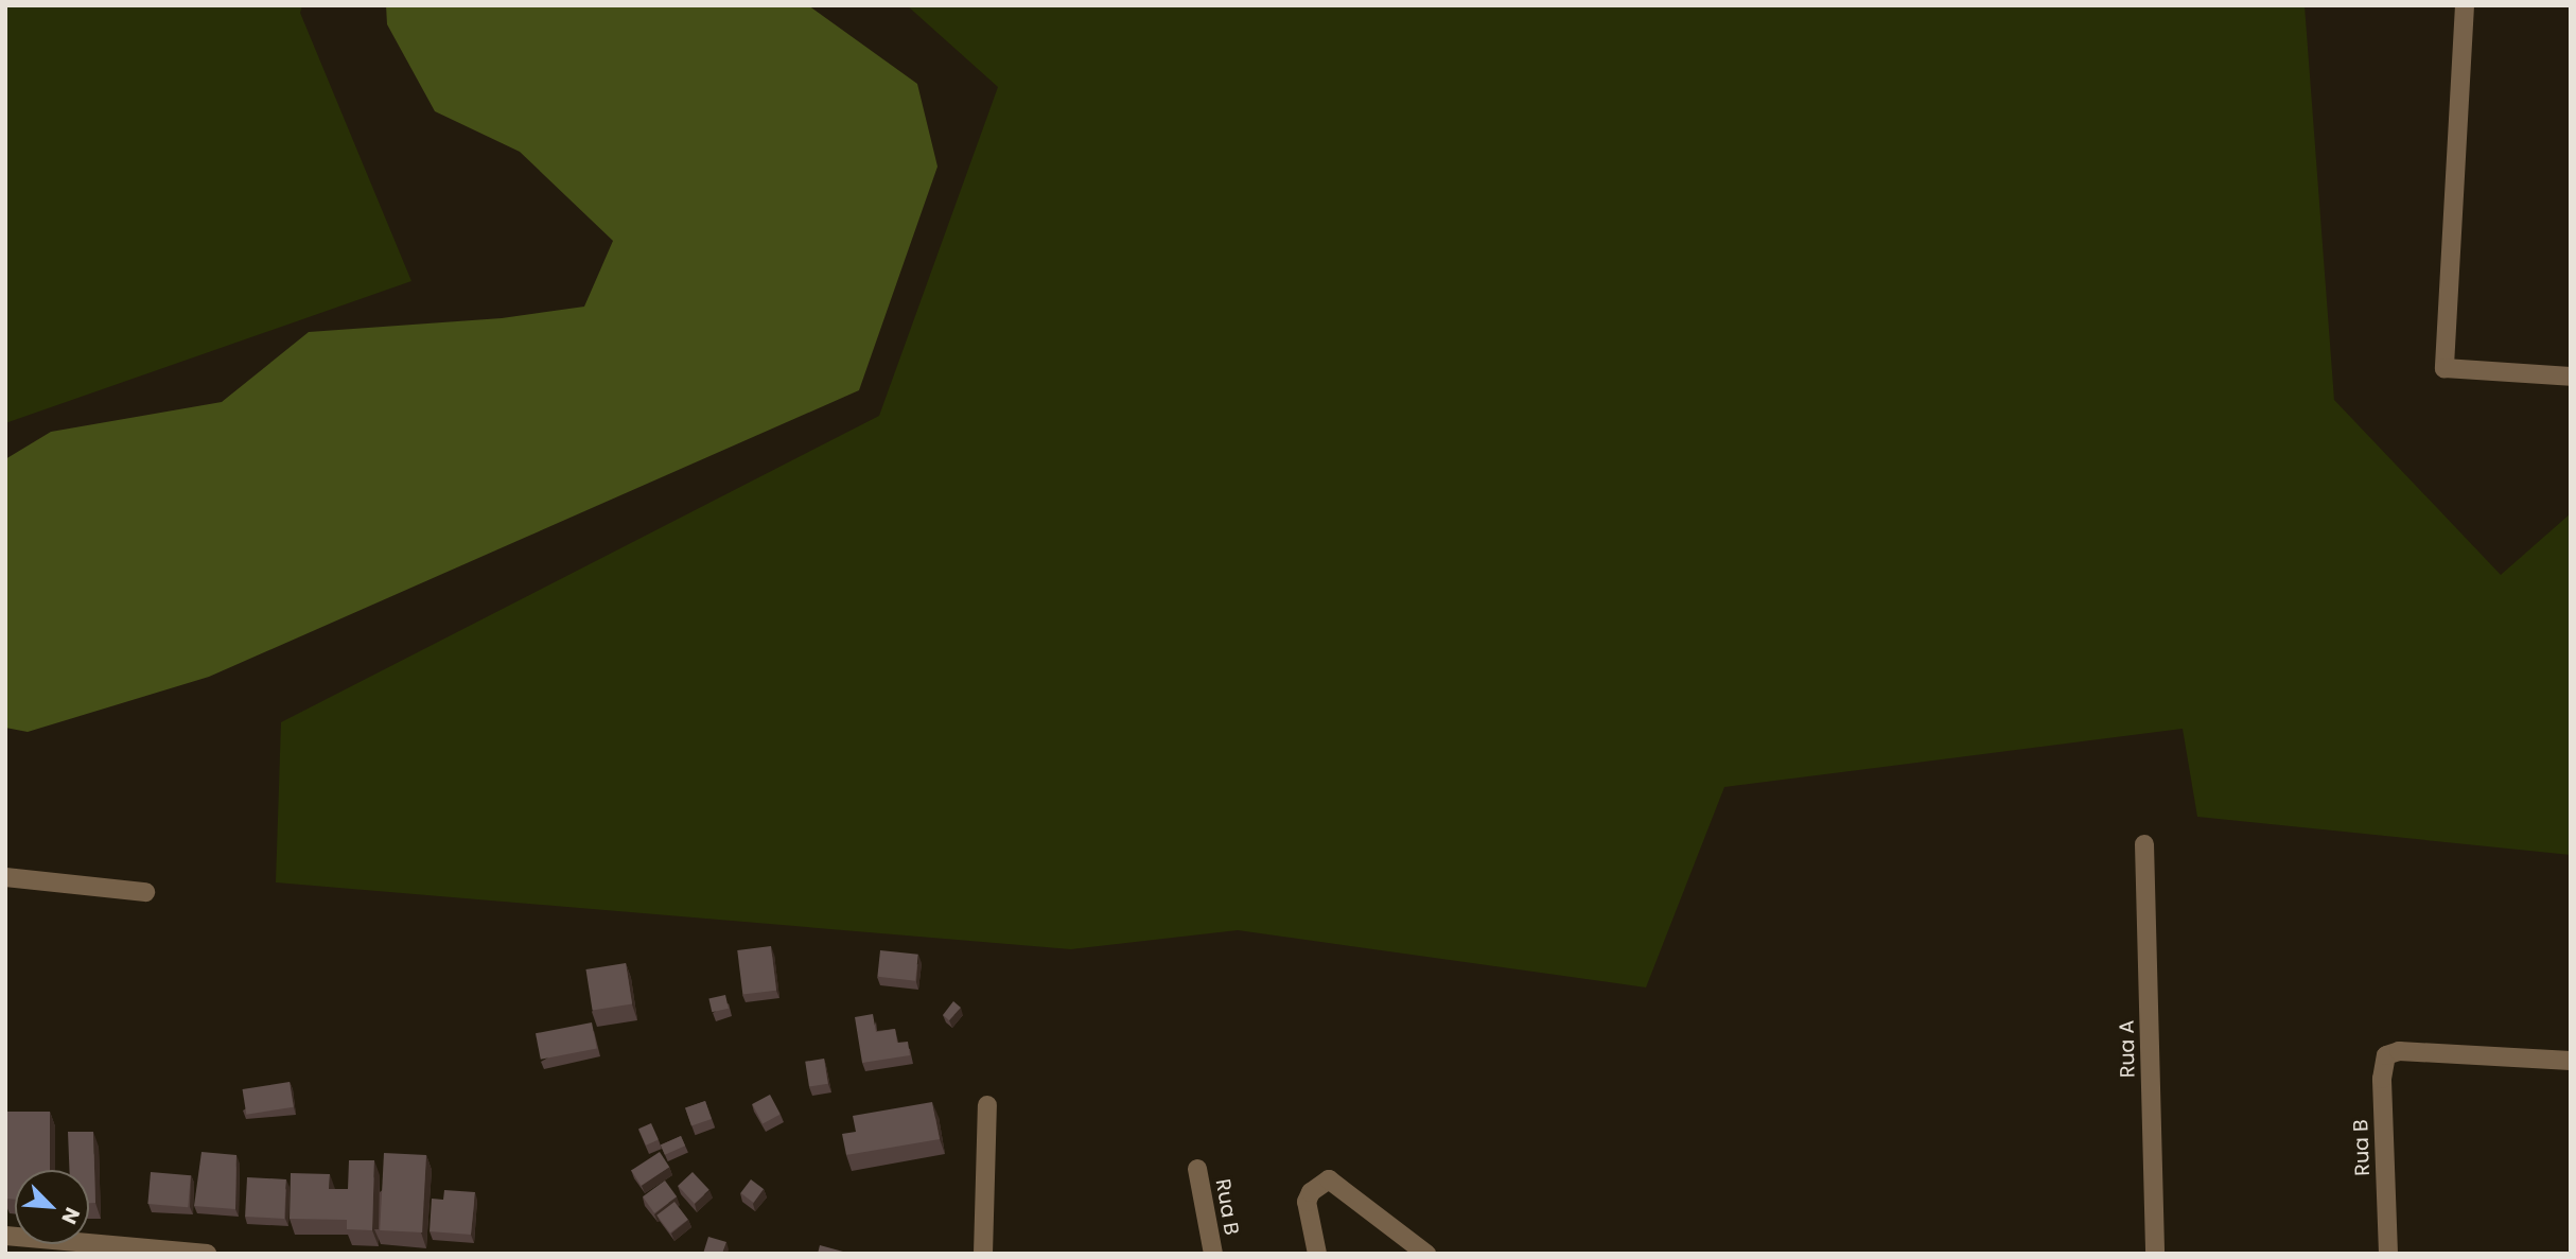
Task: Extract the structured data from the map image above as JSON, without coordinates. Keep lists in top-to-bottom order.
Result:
{
  "streets": {
    "street": ["Rua A", "Rua B"]
  },
  "north": "bottom right"
}
